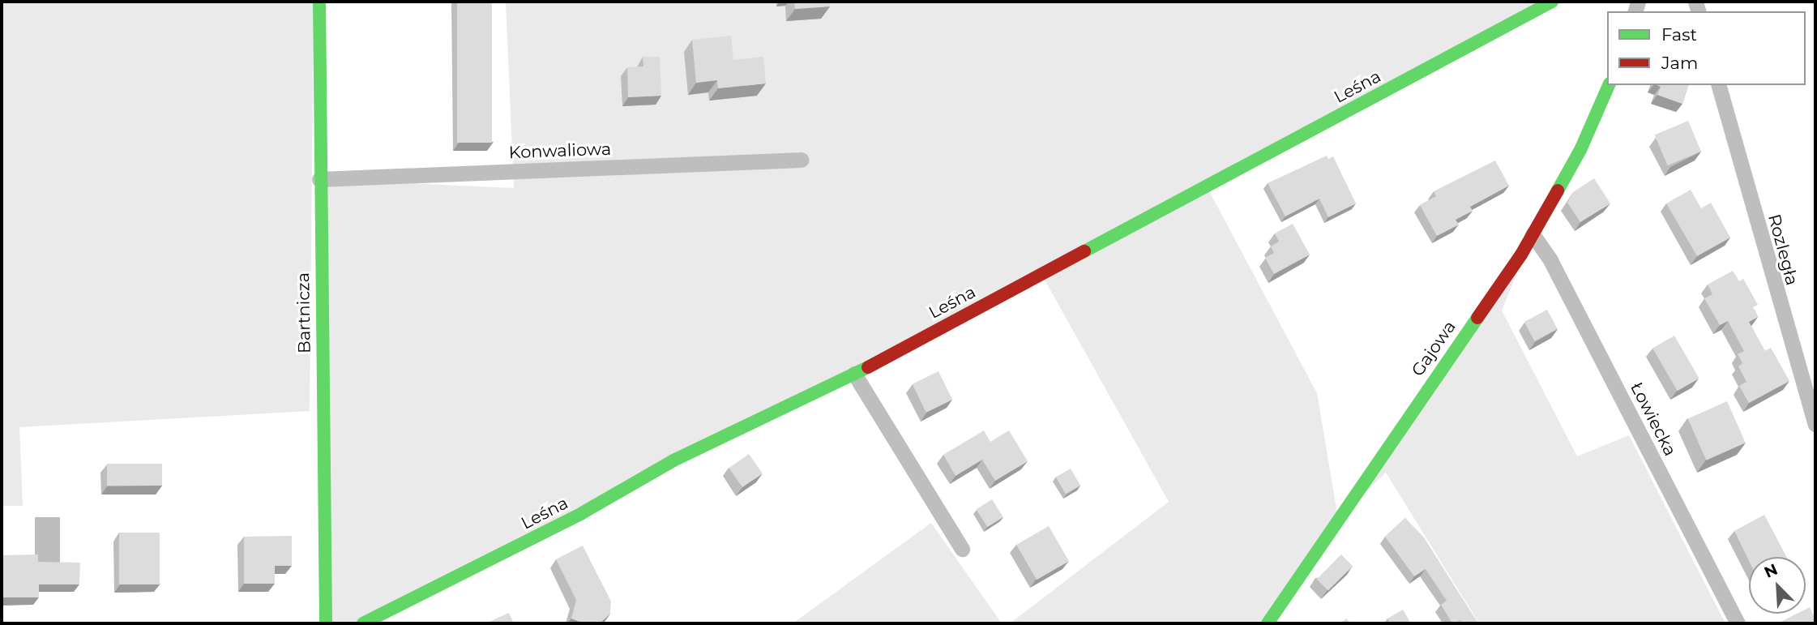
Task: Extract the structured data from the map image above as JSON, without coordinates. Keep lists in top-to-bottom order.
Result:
{
  "streets": {
    "street": [
      "Leśna",
      "Konwaliowa",
      "Rozległa",
      "Bartnicza",
      "Gajowa",
      "Łowiecka"
    ]
  },
  "crossings": [
    ["Konwaliowa", "Bartnicza"],
    ["Gajowa", "Łowiecka"]
  ],
  "legend": ["Fast", "Jam"],
  "north": "top left"
}
